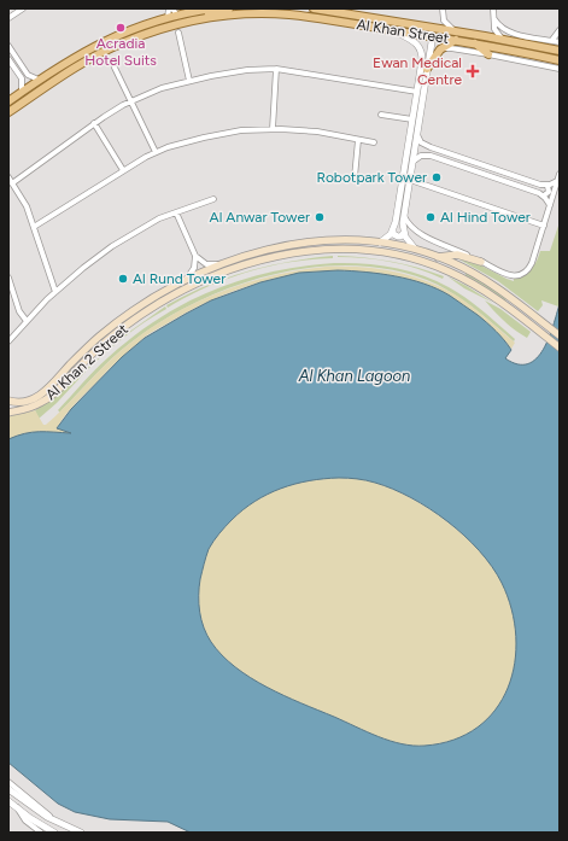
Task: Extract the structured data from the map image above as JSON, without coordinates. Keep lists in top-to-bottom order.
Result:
{
  "streets": {
    "main road": ["Al Khan Street", "Al Khan 2 Street"]
  },
  "water": ["Al Khan Lagoon"],
  "places": {
    "other": [
      "Acradia Hotel Suits",
      "Robotpark Tower",
      "Al Anwar Tower",
      "Al Hind Tower",
      "Al Rund Tower"
    ],
    "health": ["Ewan Medical Centre"]
  }
}
